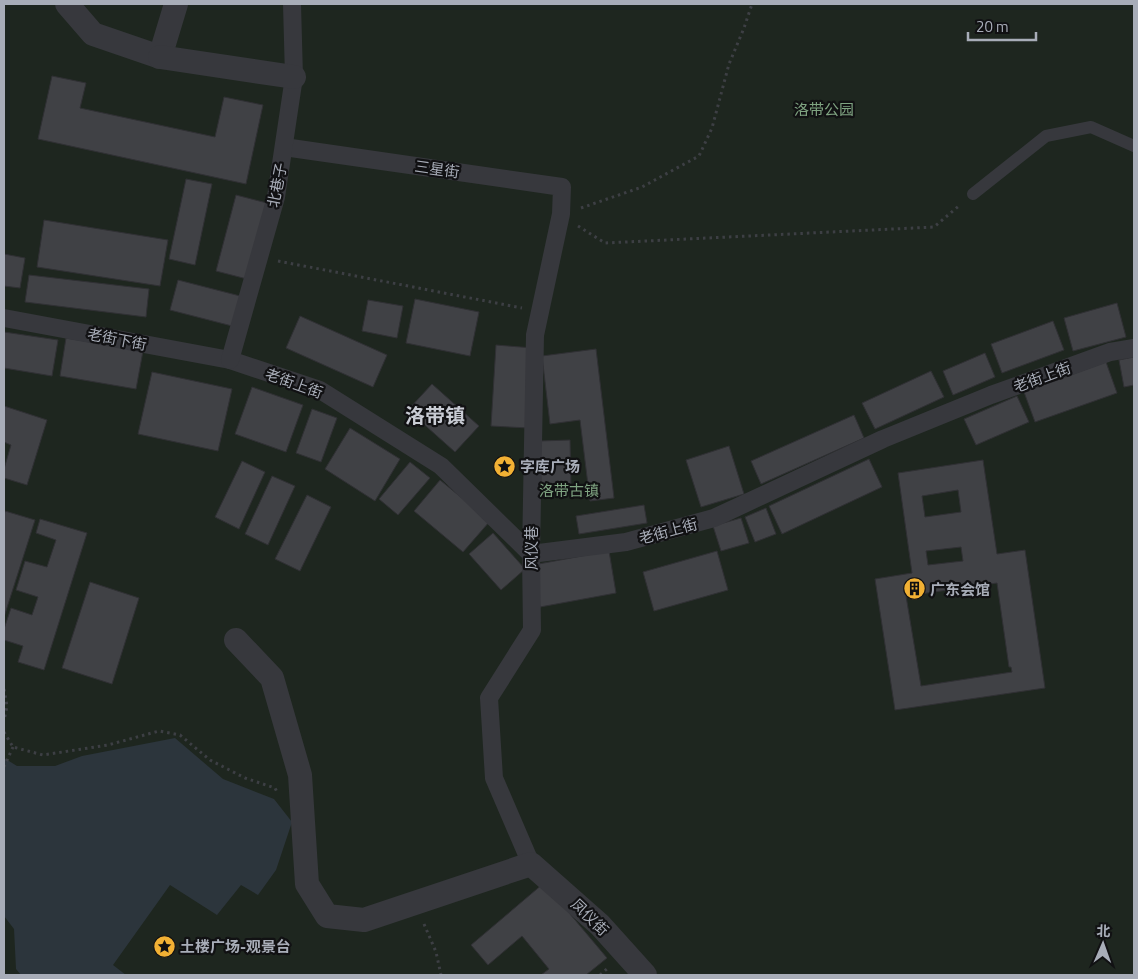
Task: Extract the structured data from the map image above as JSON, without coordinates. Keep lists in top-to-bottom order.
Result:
{
  "streets": {
    "street": [
      "三星街",
      "北巷子",
      "老街下街",
      "老街上街",
      "风仪巷",
      "凤仪街"
    ]
  },
  "crossings": [
    ["三星街", "北巷子"],
    ["三星街", "风仪巷"],
    ["北巷子", "老街下街"],
    ["北巷子", "老街上街"],
    ["老街下街", "老街上街"],
    ["老街上街", "风仪巷"],
    ["风仪巷", "凤仪街"]
  ],
  "districts": ["洛带镇"],
  "parks": ["洛带公园", "洛带古镇"],
  "places": {
    "place": ["字库广场", "土楼广场-观景台"],
    "building": ["广东会馆"]
  },
  "scale_bar": "20 m",
  "north": "top"
}
